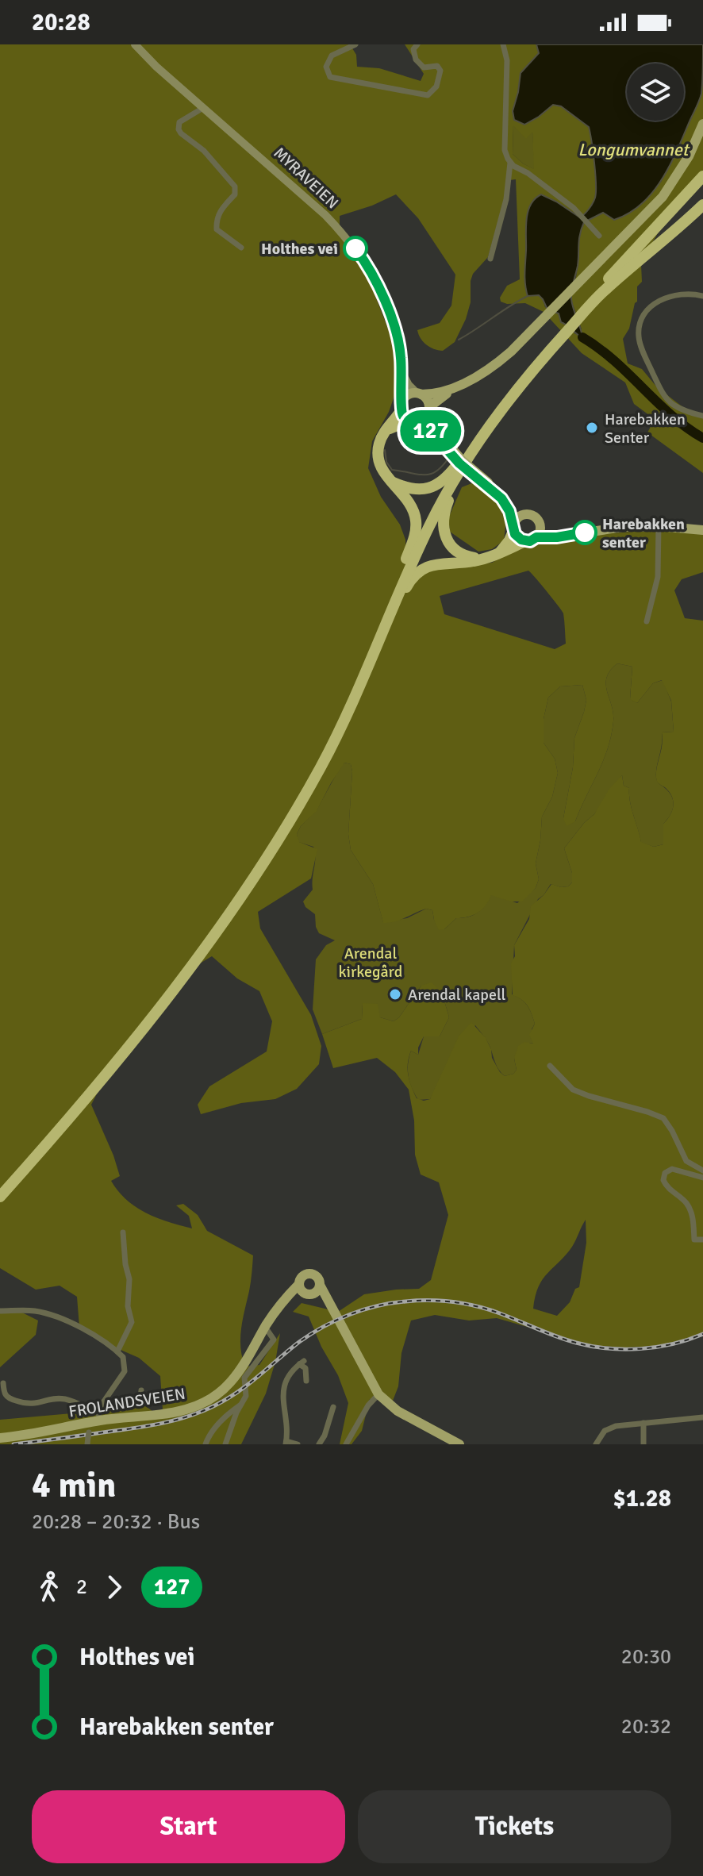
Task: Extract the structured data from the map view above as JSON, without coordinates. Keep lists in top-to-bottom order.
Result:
{
  "streets": {
    "main road": ["MYRAVEIEN", "FROLANDSVEIEN"]
  },
  "water": ["Longumvannet"],
  "parks": ["Arendal kirkegård"],
  "places": [
    "Holthes vei",
    "Harebakken Senter",
    "Harebakken senter",
    "Arendal kapell"
  ],
  "lines": ["bus line 127"],
  "page": {
    "status": "20:28",
    "on_map": "127",
    "heading": ["4 min", "20:28 – 20:32 · Bus", "$1.28"],
    "legs": ["2", "127"],
    "list": [
      {
        "name": "Holthes vei",
        "value": "20:30"
      },
      {
        "name": "Harebakken senter",
        "value": "20:32"
      }
    ],
    "buttons": ["Start", "Tickets"]
  }
}
